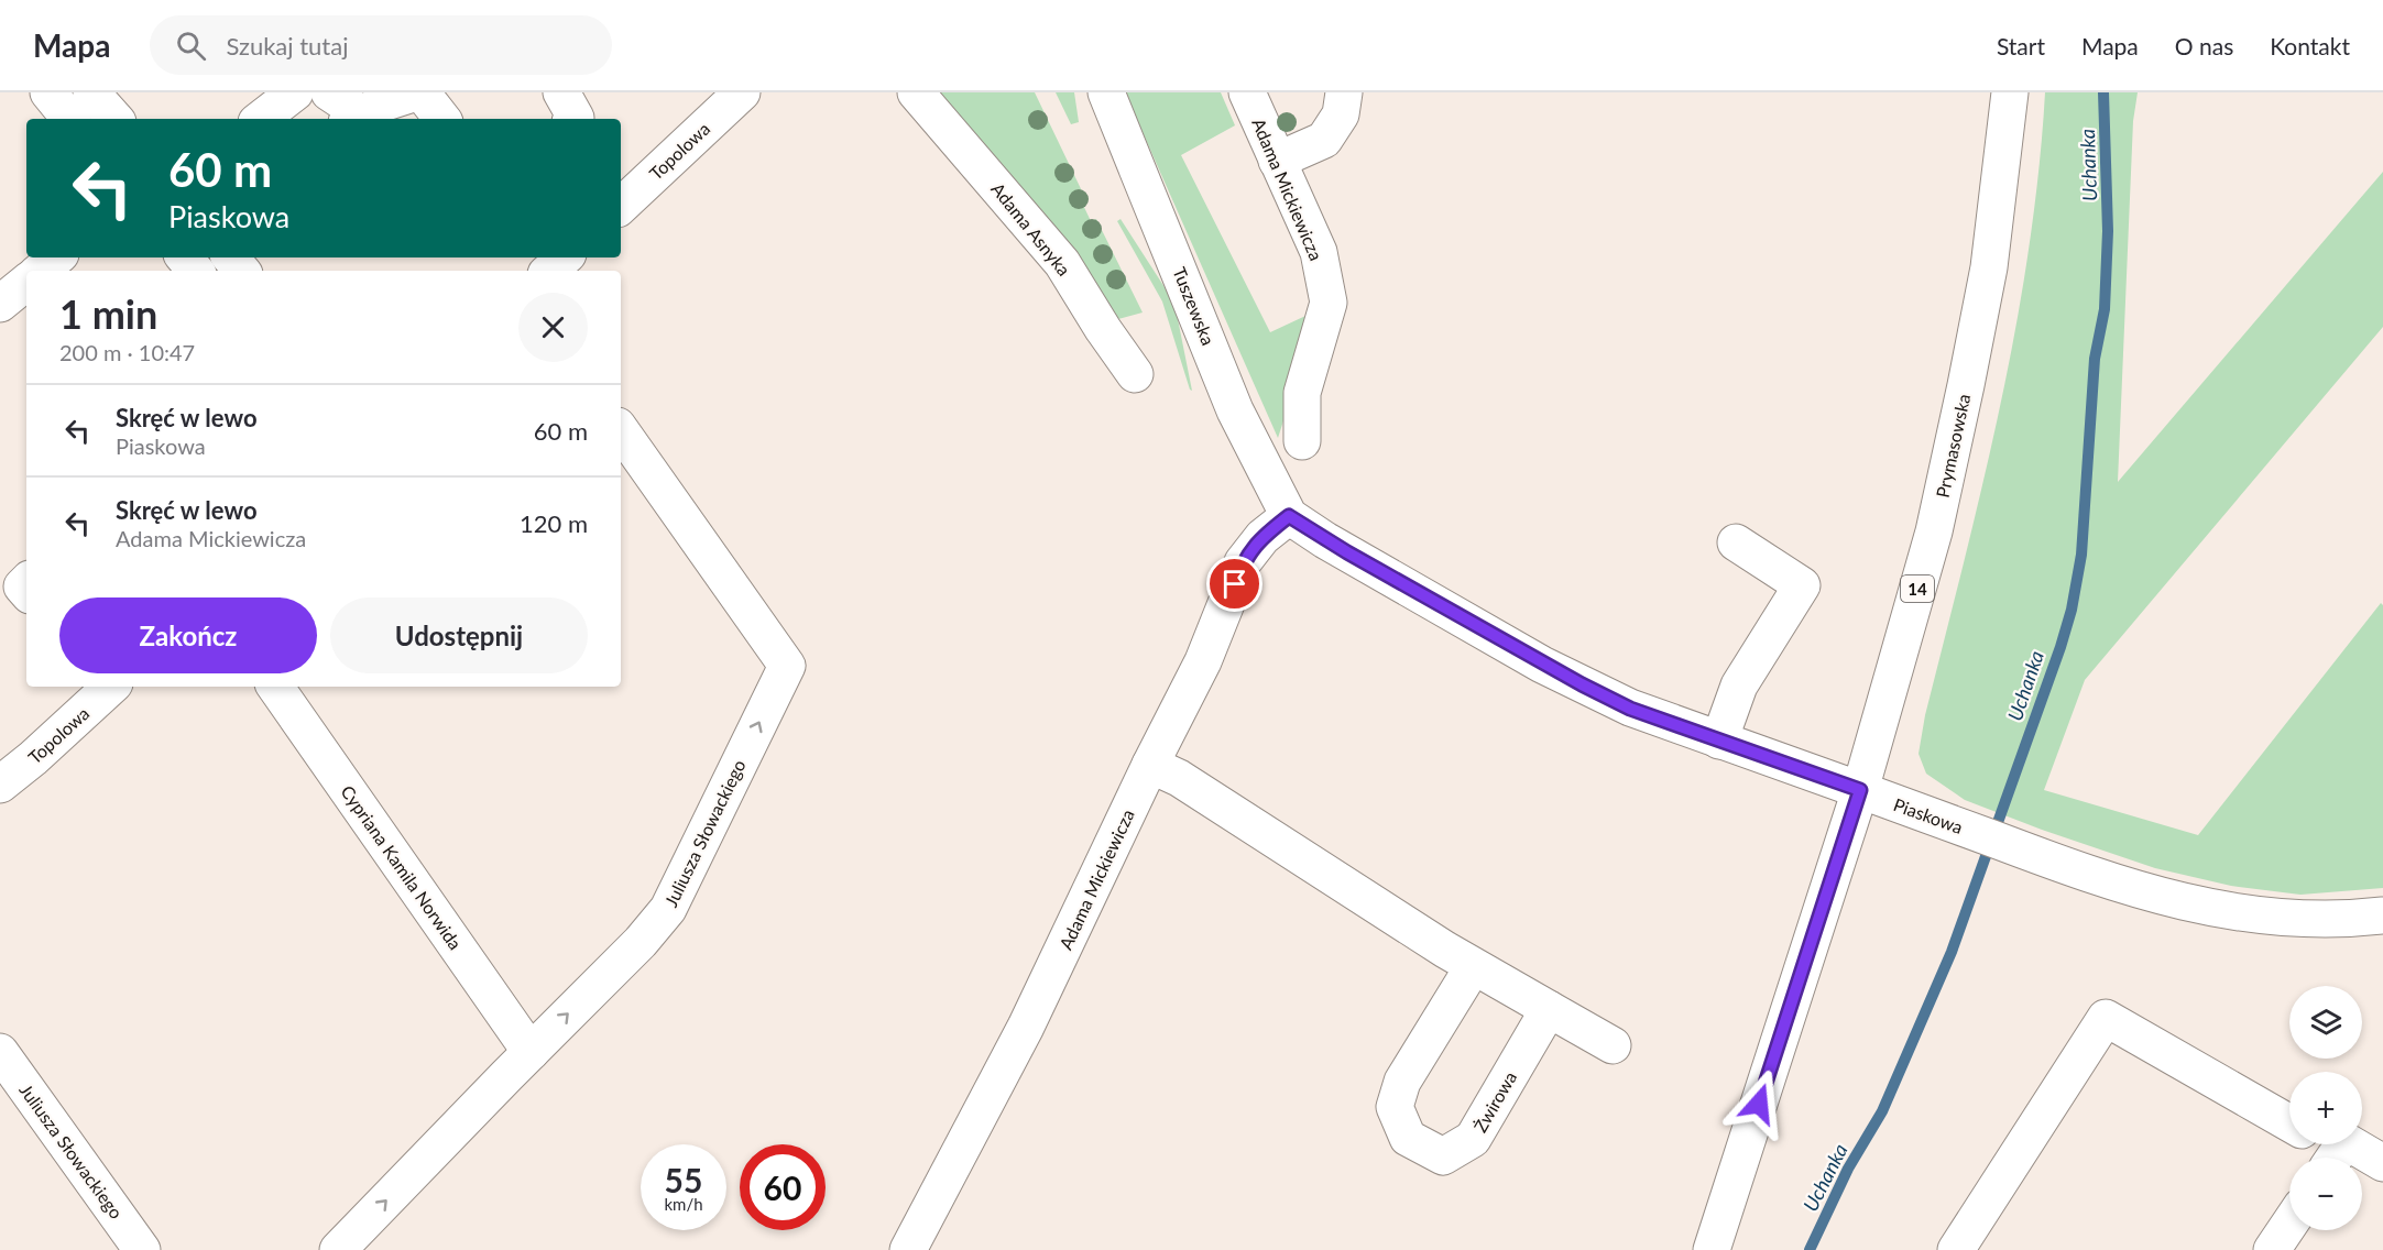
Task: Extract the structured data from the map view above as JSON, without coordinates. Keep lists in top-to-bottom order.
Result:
{
  "streets": {
    "street": [
      "Topolowa",
      "Adama Mickiewicza",
      "Adama Asnyka",
      "Tuszewska",
      "Prymasowska",
      "14",
      "Piaskowa",
      "Juliusza Słowackiego",
      "Cypriana Kamila Norwida",
      "Żwirowa"
    ]
  },
  "crossings": [
    ["Adama Mickiewicza", "Tuszewska"],
    ["Adama Mickiewicza", "Piaskowa"],
    ["Tuszewska", "Piaskowa"],
    ["Prymasowska", "14"],
    ["Prymasowska", "Piaskowa"],
    ["14", "Piaskowa"],
    ["Juliusza Słowackiego", "Cypriana Kamila Norwida"]
  ],
  "one_way": ["Juliusza Słowackiego"],
  "water": ["Uchanka"],
  "page": {
    "header": "Mapa",
    "search": "Szukaj tutaj",
    "nav": [
      "Start",
      "Mapa",
      "O nas",
      "Kontakt"
    ],
    "turn": ["60 m", "Piaskowa"],
    "heading": ["1 min", "200 m · 10:47"],
    "list": [
      {
        "name": "Skręć w lewo",
        "note": "Piaskowa",
        "value": "60 m"
      },
      {
        "name": "Skręć w lewo",
        "note": "Adama Mickiewicza",
        "value": "120 m"
      }
    ],
    "buttons": ["Zakończ", "Udostępnij"],
    "map_buttons": ["+", "−"],
    "speed": "55 km/h",
    "limit": "60"
  }
}
